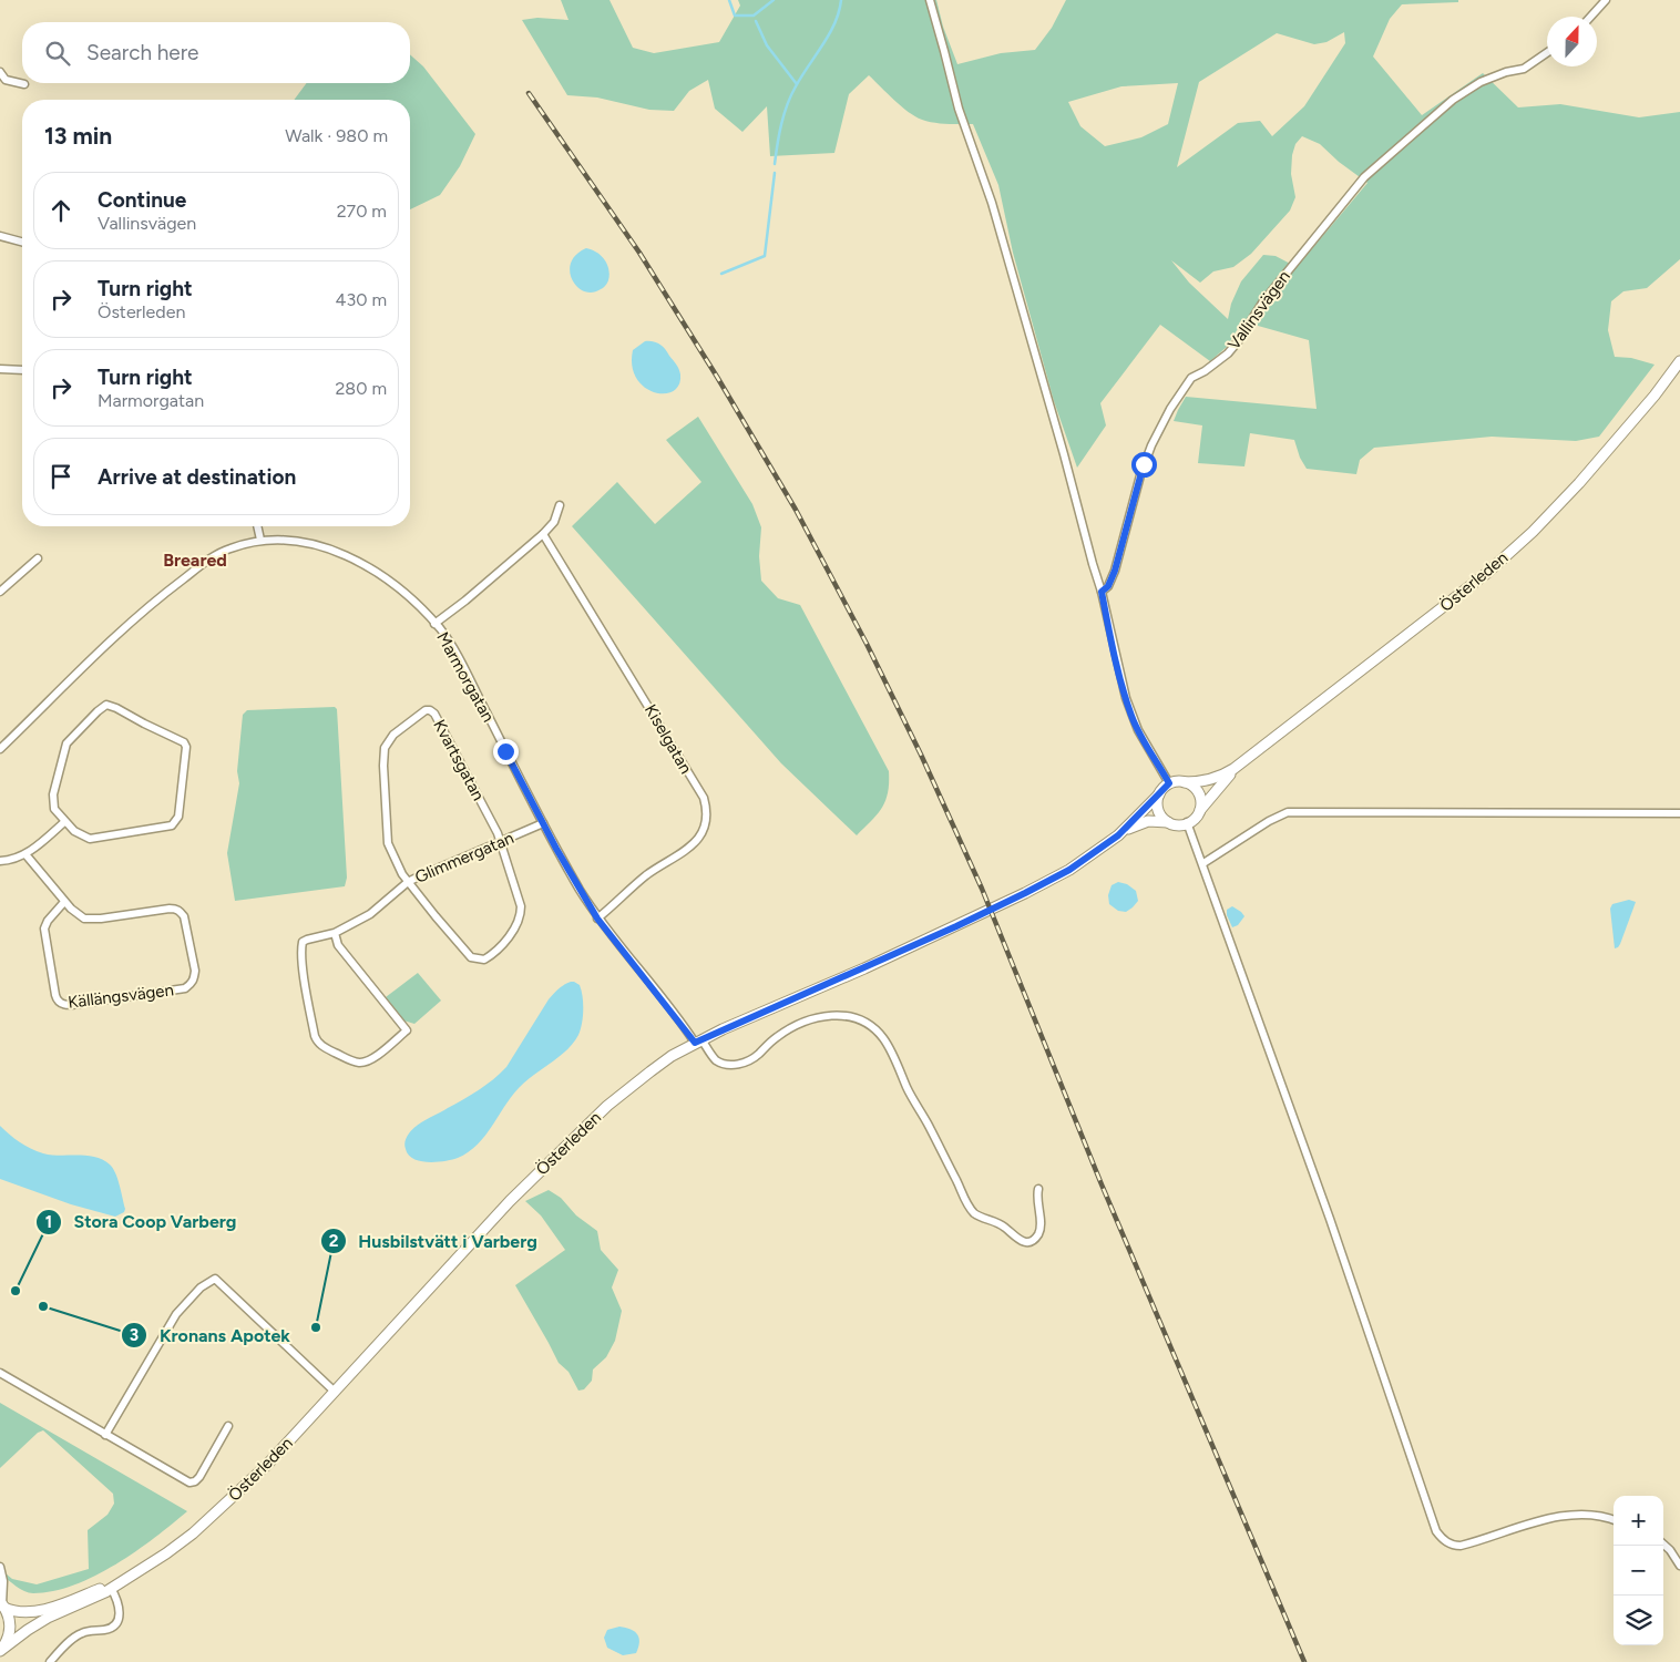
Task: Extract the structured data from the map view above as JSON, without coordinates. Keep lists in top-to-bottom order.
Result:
{
  "streets": {
    "main road": ["Österleden"],
    "street": [
      "Vallinsvägen",
      "Marmorgatan",
      "Kiselgatan",
      "Kvartsgatan",
      "Glimmergatan",
      "Källängsvägen"
    ]
  },
  "crossings": [
    ["Österleden", "Marmorgatan"],
    ["Marmorgatan", "Kiselgatan"],
    ["Marmorgatan", "Glimmergatan"],
    ["Kvartsgatan", "Glimmergatan"]
  ],
  "districts": ["Breared"],
  "places": ["Stora Coop Varberg", "Kronans Apotek", "Husbilstvätt i Varberg"],
  "north": "top",
  "page": {
    "search": "Search here",
    "heading": ["13 min", "Walk · 980 m"],
    "list": [
      ["Continue", "Vallinsvägen", "270 m"],
      ["Turn right", "Österleden", "430 m"],
      ["Turn right", "Marmorgatan", "280 m"],
      "Arrive at destination"
    ],
    "map_buttons": ["+", "−"]
  }
}
